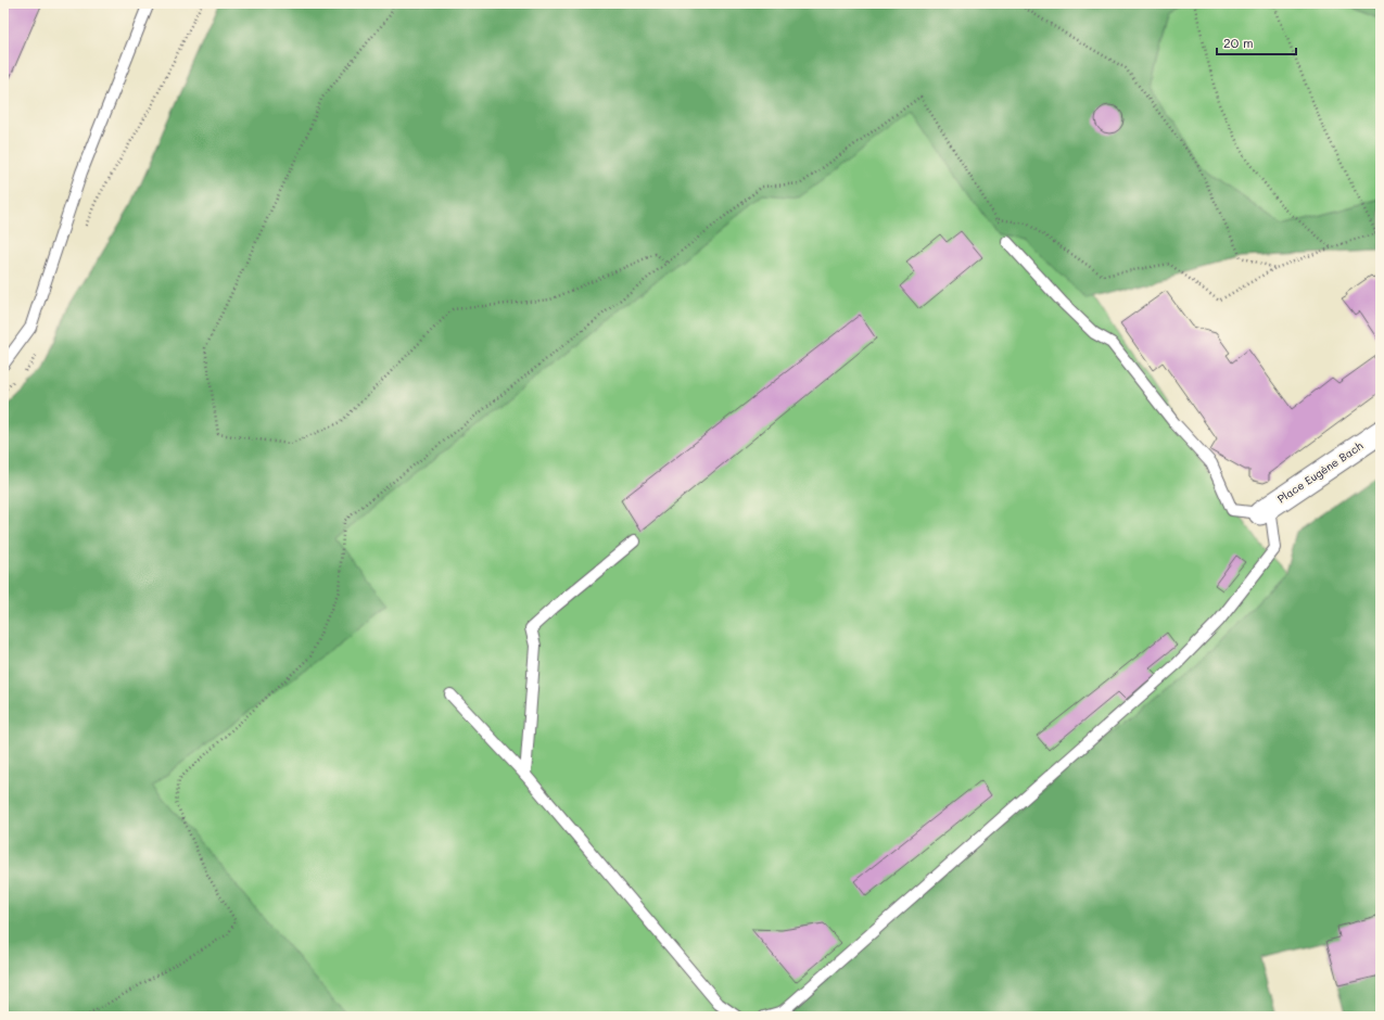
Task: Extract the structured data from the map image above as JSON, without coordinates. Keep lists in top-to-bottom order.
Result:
{
  "streets": {
    "street": ["Place Eugène Bach"]
  },
  "scale_bar": "20 m"
}
